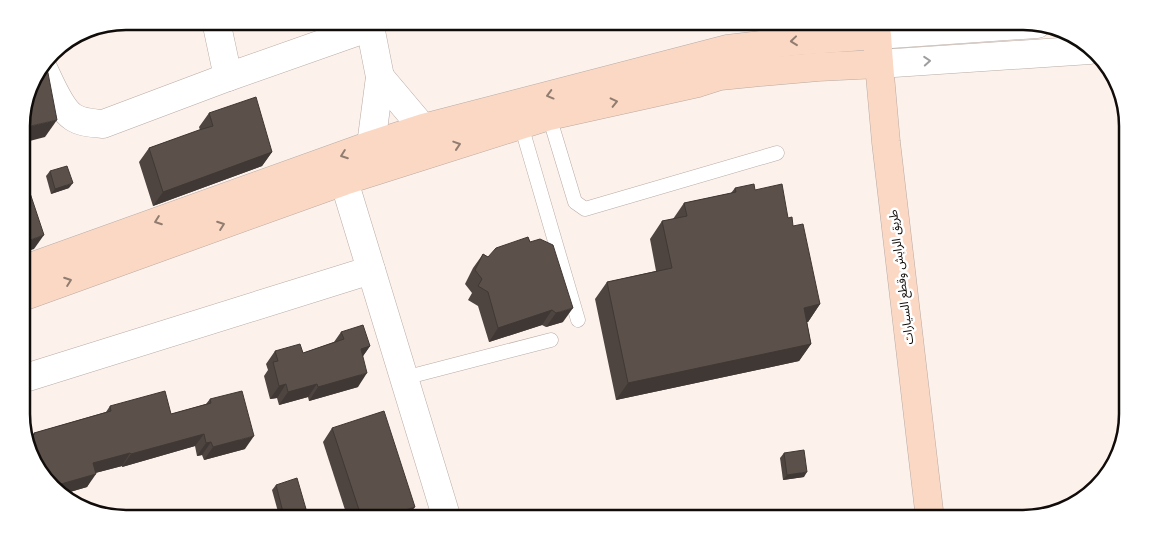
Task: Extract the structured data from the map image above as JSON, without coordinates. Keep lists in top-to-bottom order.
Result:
{
  "streets": {
    "main road": ["طريق الرابش وقطع السيارات"]
  }
}
